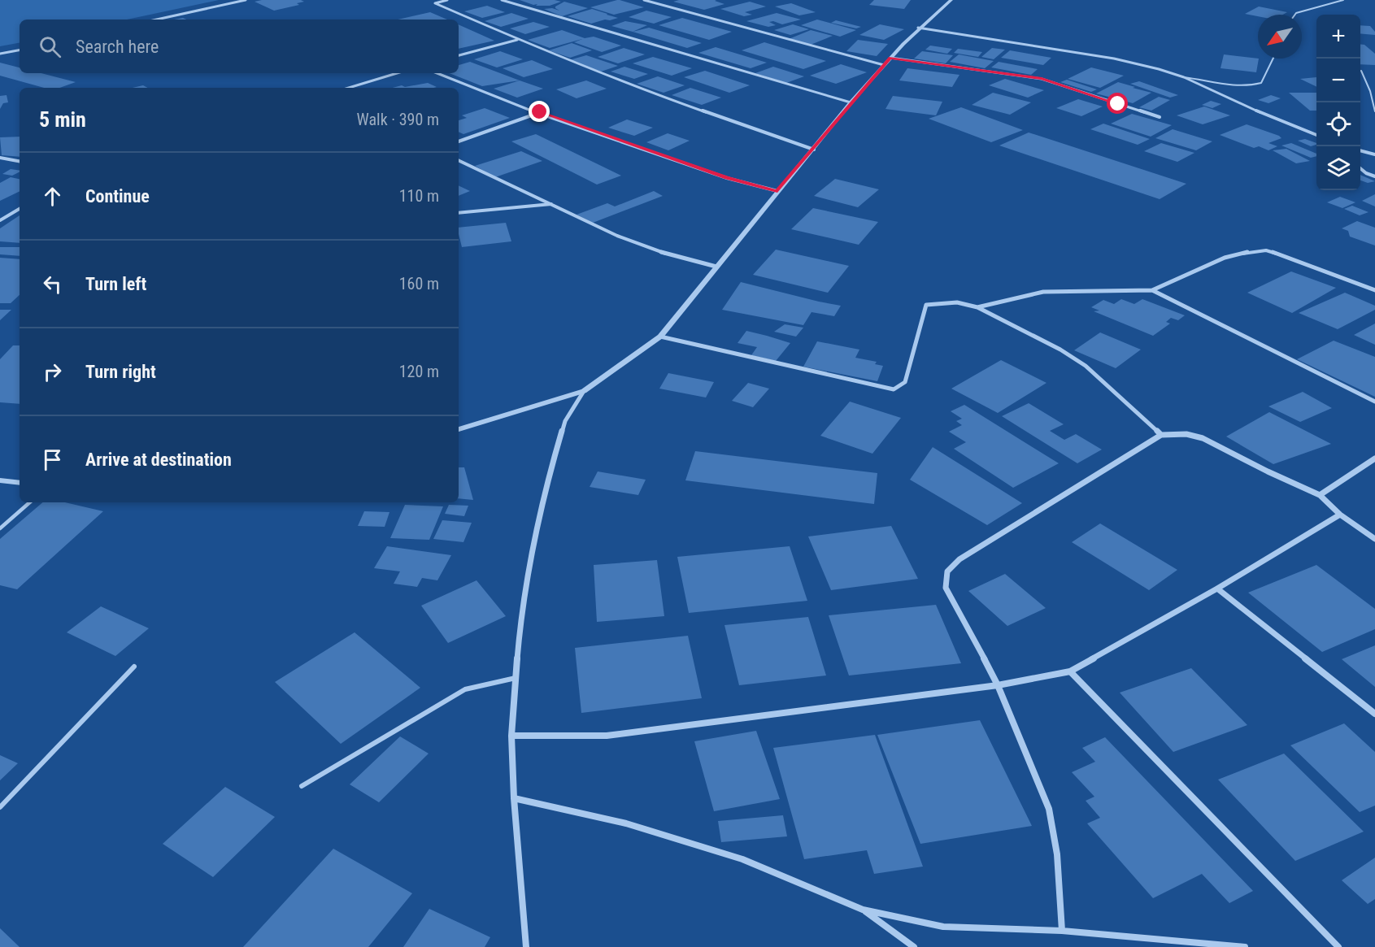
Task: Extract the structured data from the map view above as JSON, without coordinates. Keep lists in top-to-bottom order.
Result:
{
  "north": "bottom left",
  "page": {
    "map_buttons": ["+", "−"],
    "search": "Search here",
    "heading": ["5 min", "Walk · 390 m"],
    "list": [
      ["Continue", "110 m"],
      ["Turn left", "160 m"],
      ["Turn right", "120 m"],
      "Arrive at destination"
    ]
  }
}
